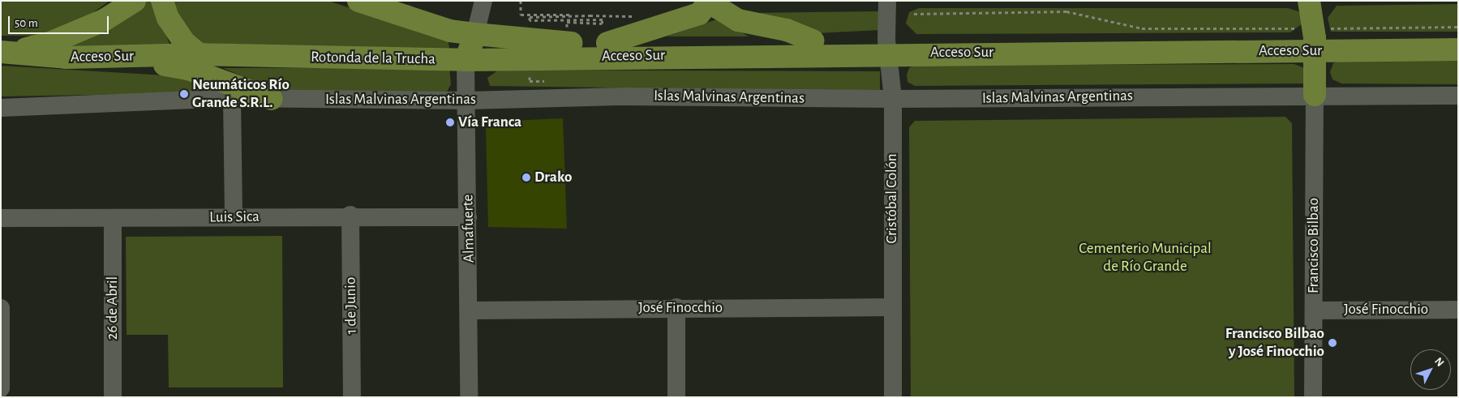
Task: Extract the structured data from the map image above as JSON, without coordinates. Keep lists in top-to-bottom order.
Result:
{
  "streets": {
    "main road": ["Acceso Sur", "Rotonda de la Trucha"],
    "street": [
      "Islas Malvinas Argentinas",
      "Cristóbal Colón",
      "Luis Sica",
      "Almafuerte",
      "Francisco Bilbao",
      "1 de Junio",
      "26 de Abril",
      "José Finocchio"
    ]
  },
  "crossings": [
    ["Acceso Sur", "Rotonda de la Trucha"],
    ["Acceso Sur", "Cristóbal Colón"],
    ["Acceso Sur", "Almafuerte"],
    ["Rotonda de la Trucha", "Almafuerte"],
    ["Islas Malvinas Argentinas", "Cristóbal Colón"],
    ["Islas Malvinas Argentinas", "Almafuerte"],
    ["Islas Malvinas Argentinas", "Francisco Bilbao"],
    ["Cristóbal Colón", "José Finocchio"],
    ["Luis Sica", "Almafuerte"],
    ["Luis Sica", "1 de Junio"],
    ["Luis Sica", "26 de Abril"],
    ["Almafuerte", "José Finocchio"],
    ["Francisco Bilbao", "José Finocchio"]
  ],
  "parks": ["Cementerio Municipal de Río Grande"],
  "places": [
    "Neumáticos Río Grande S.R.L.",
    "Vía Franca",
    "Drako",
    "Francisco Bilbao y José Finocchio"
  ],
  "scale_bar": "50 m",
  "north": "top right"
}
